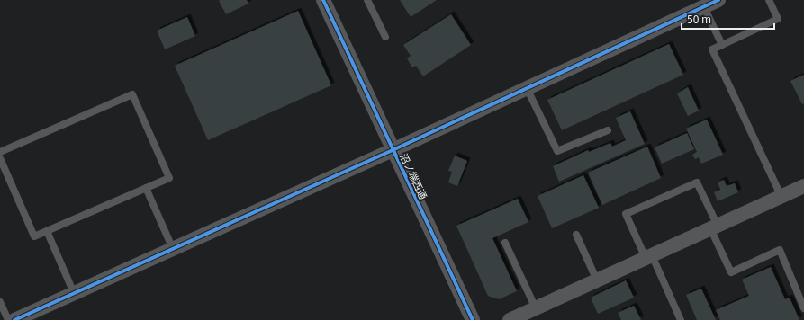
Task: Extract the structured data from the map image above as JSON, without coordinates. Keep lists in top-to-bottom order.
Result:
{
  "streets": {
    "street": ["沼ノ端西通"]
  },
  "scale_bar": "50 m"
}
